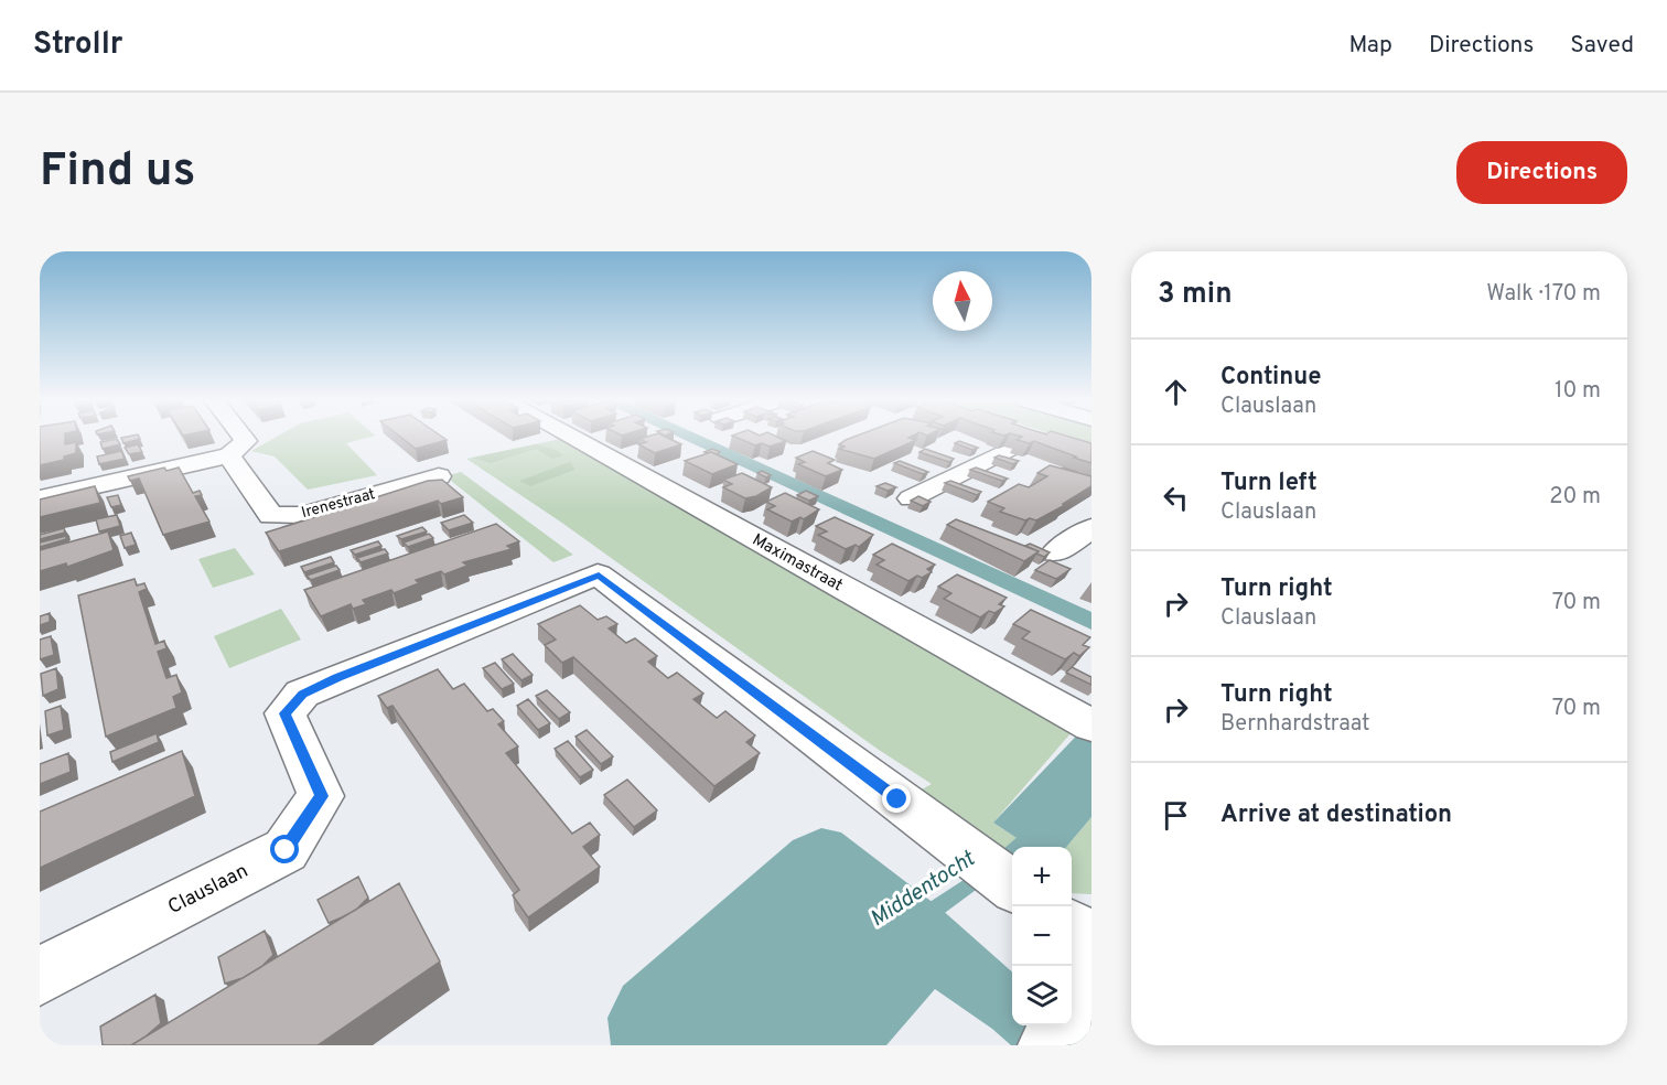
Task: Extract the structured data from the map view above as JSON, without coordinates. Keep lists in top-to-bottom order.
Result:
{
  "streets": {
    "street": ["Irenestraat", "Maximastraat", "Clauslaan"]
  },
  "water": ["Middentocht"],
  "north": "top",
  "page": {
    "header": "Strollr",
    "nav": ["Map", "Directions", "Saved"],
    "buttons": "Directions",
    "title": "Find us",
    "heading": ["3 min", "Walk · 170 m"],
    "list": [
      ["Continue", "Clauslaan", "10 m"],
      ["Turn left", "Clauslaan", "20 m"],
      ["Turn right", "Clauslaan", "70 m"],
      ["Turn right", "Bernhardstraat", "70 m"],
      "Arrive at destination"
    ],
    "map_buttons": ["+", "−"]
  }
}
